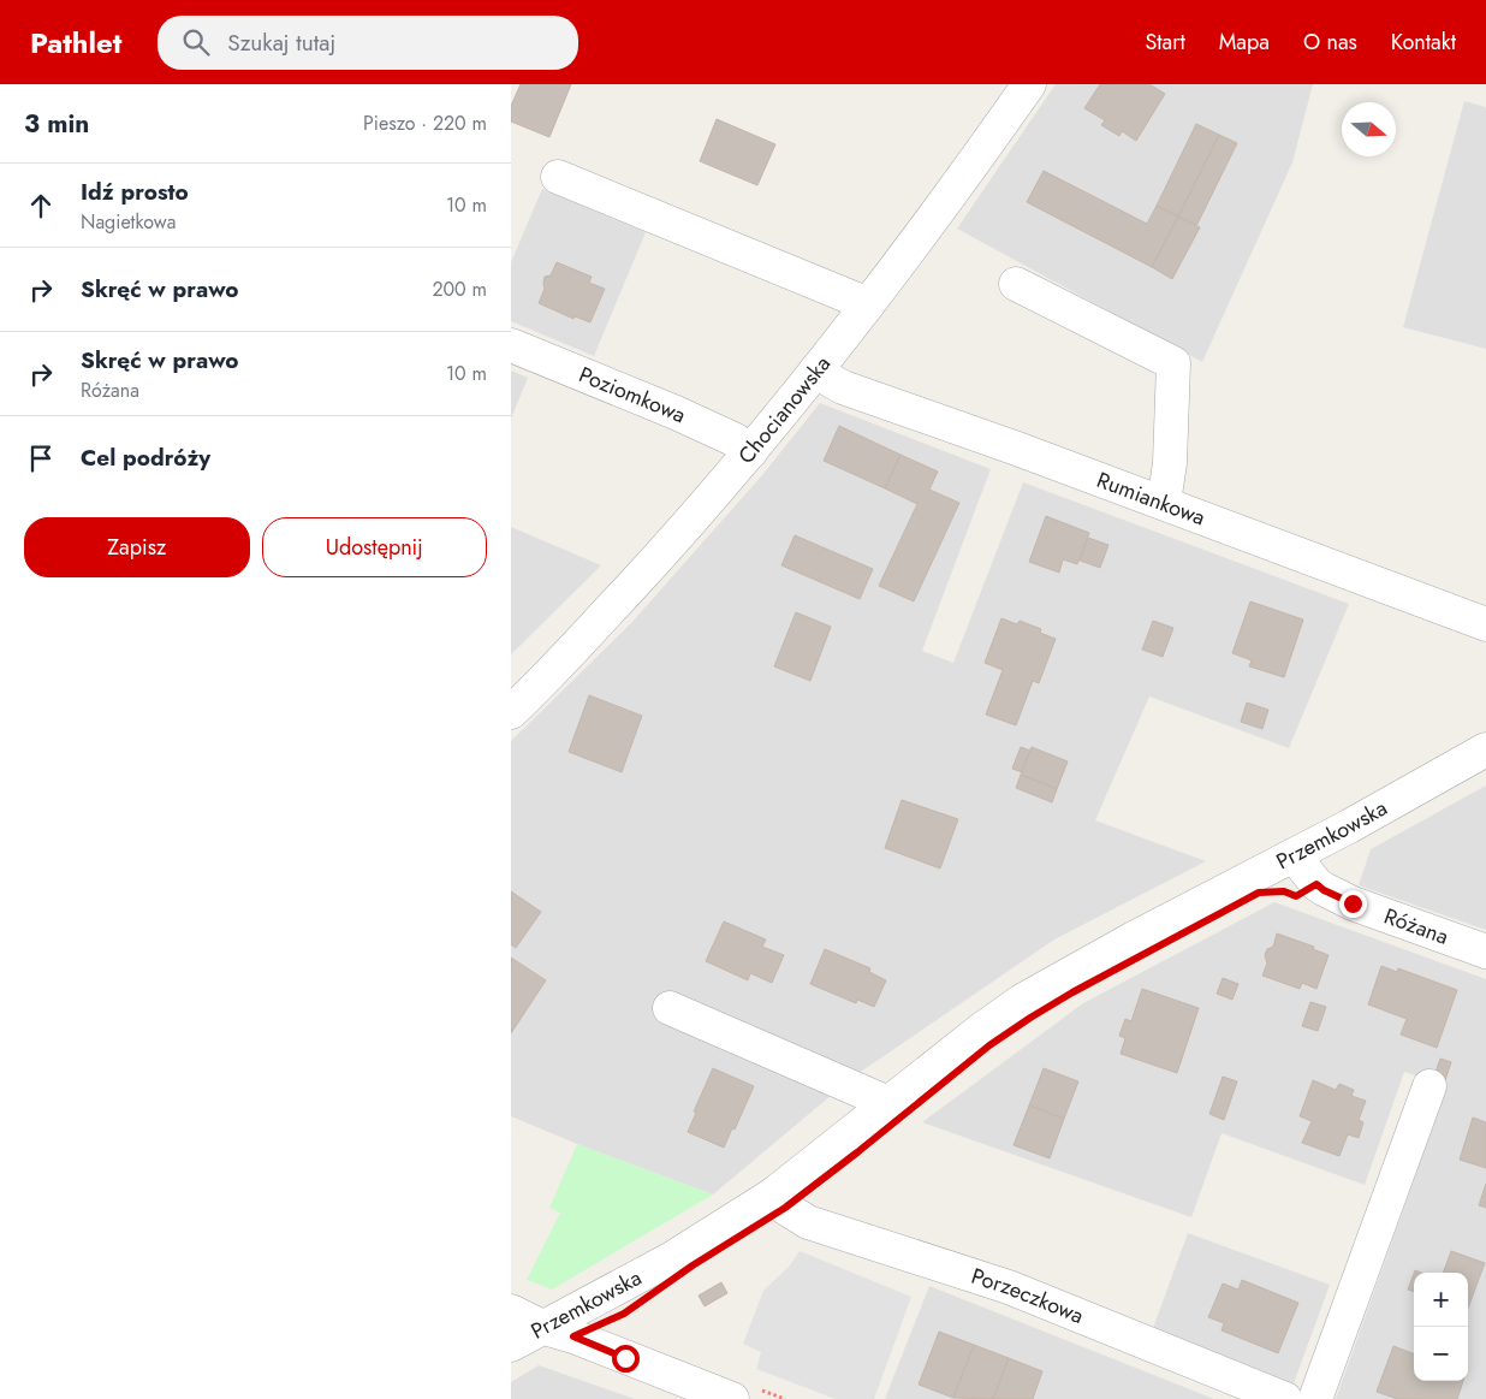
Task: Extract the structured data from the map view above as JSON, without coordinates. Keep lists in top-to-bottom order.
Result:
{
  "streets": {
    "street": [
      "Poziomkowa",
      "Chocianowska",
      "Rumiankowa",
      "Przemkowska",
      "Różana",
      "Porzeczkowa"
    ]
  },
  "crossings": [
    ["Poziomkowa", "Chocianowska"],
    ["Chocianowska", "Rumiankowa"],
    ["Przemkowska", "Różana"],
    ["Przemkowska", "Porzeczkowa"]
  ],
  "north": "right",
  "page": {
    "header": "Pathlet",
    "search": "Szukaj tutaj",
    "nav": [
      "Start",
      "Mapa",
      "O nas",
      "Kontakt"
    ],
    "heading": ["3 min", "Pieszo · 220 m"],
    "list": [
      ["Idź prosto", "Nagietkowa", "10 m"],
      ["Skręć w prawo", "200 m"],
      ["Skręć w prawo", "Różana", "10 m"],
      "Cel podróży"
    ],
    "buttons": ["Zapisz", "Udostępnij"],
    "map_buttons": ["+", "−"]
  }
}
